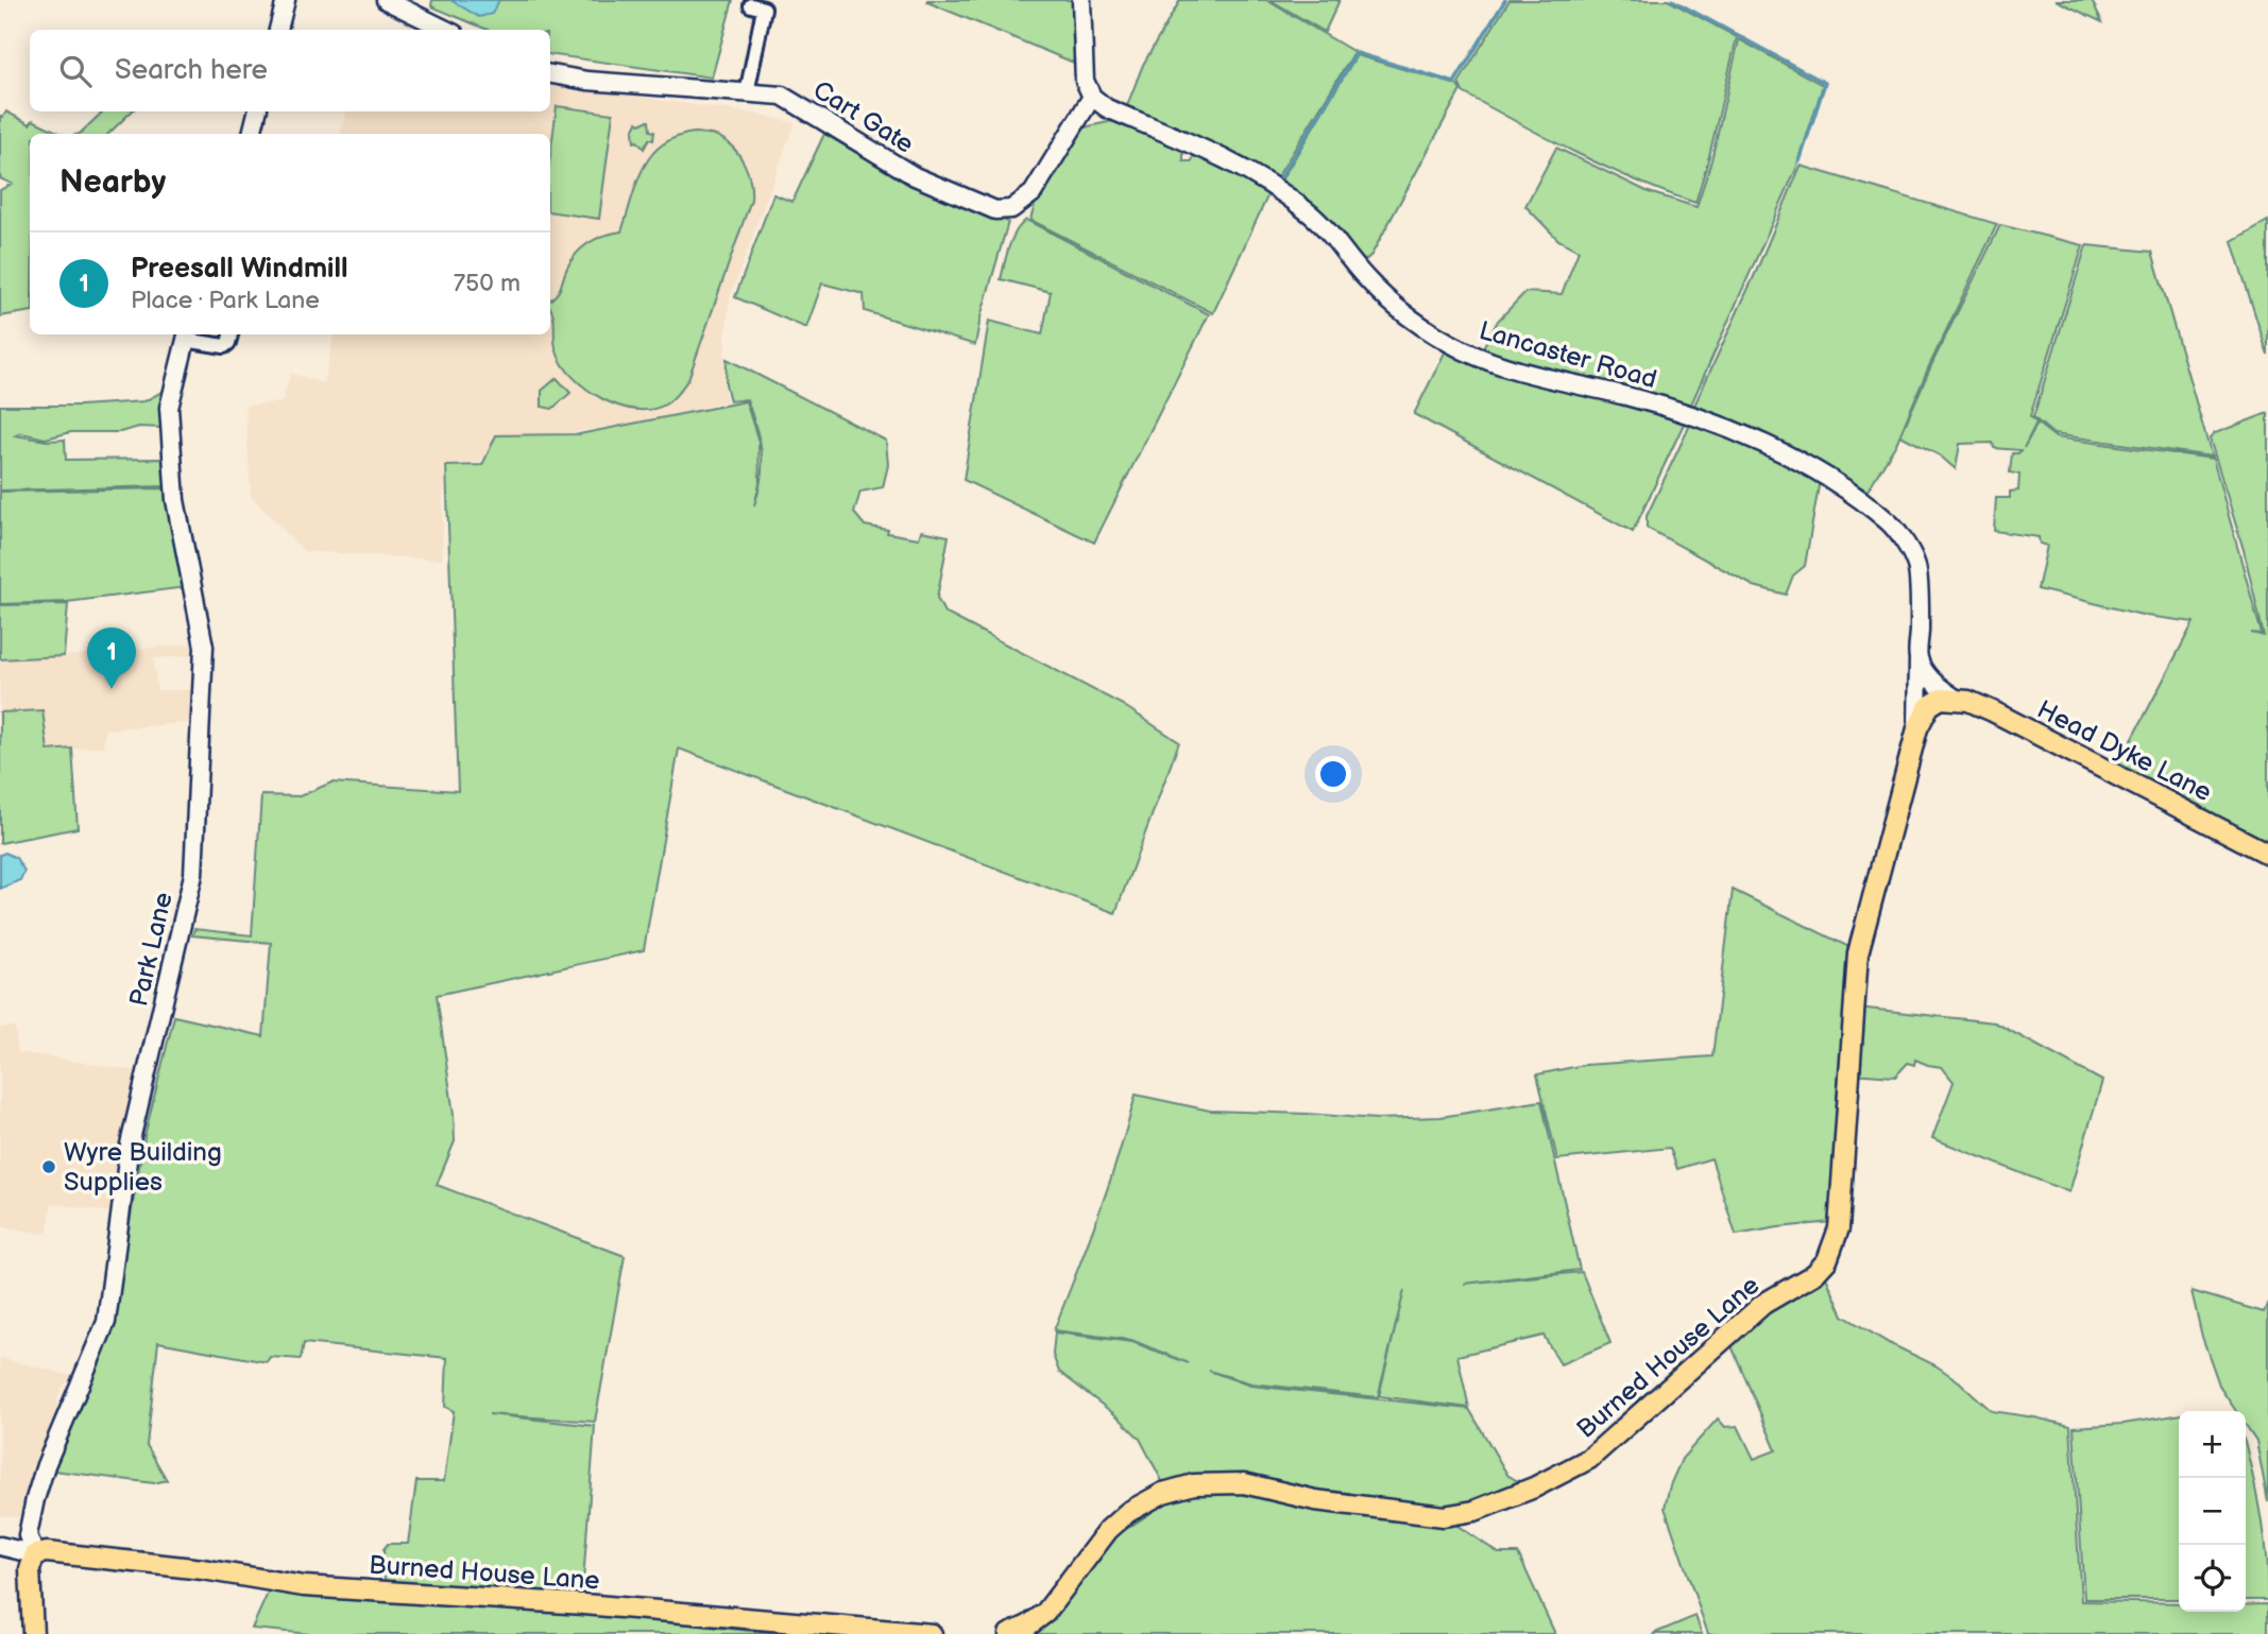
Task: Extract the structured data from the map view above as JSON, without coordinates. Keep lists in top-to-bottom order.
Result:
{
  "streets": {
    "main road": [
      "Cart Gate",
      "Lancaster Road",
      "Head Dyke Lane",
      "Park Lane",
      "Burned House Lane"
    ]
  },
  "crossings": [
    ["Cart Gate", "Lancaster Road"],
    ["Lancaster Road", "Burned House Lane"],
    ["Head Dyke Lane", "Burned House Lane"],
    ["Park Lane", "Burned House Lane"]
  ],
  "places": ["Wyre Building Supplies"],
  "page": {
    "search": "Search here",
    "heading": "Nearby",
    "list": [
      {
        "mark": "1",
        "name": "Preesall Windmill",
        "note": "Place · Park Lane",
        "value": "750 m"
      }
    ],
    "pins": "1",
    "map_buttons": ["+", "−"]
  }
}
